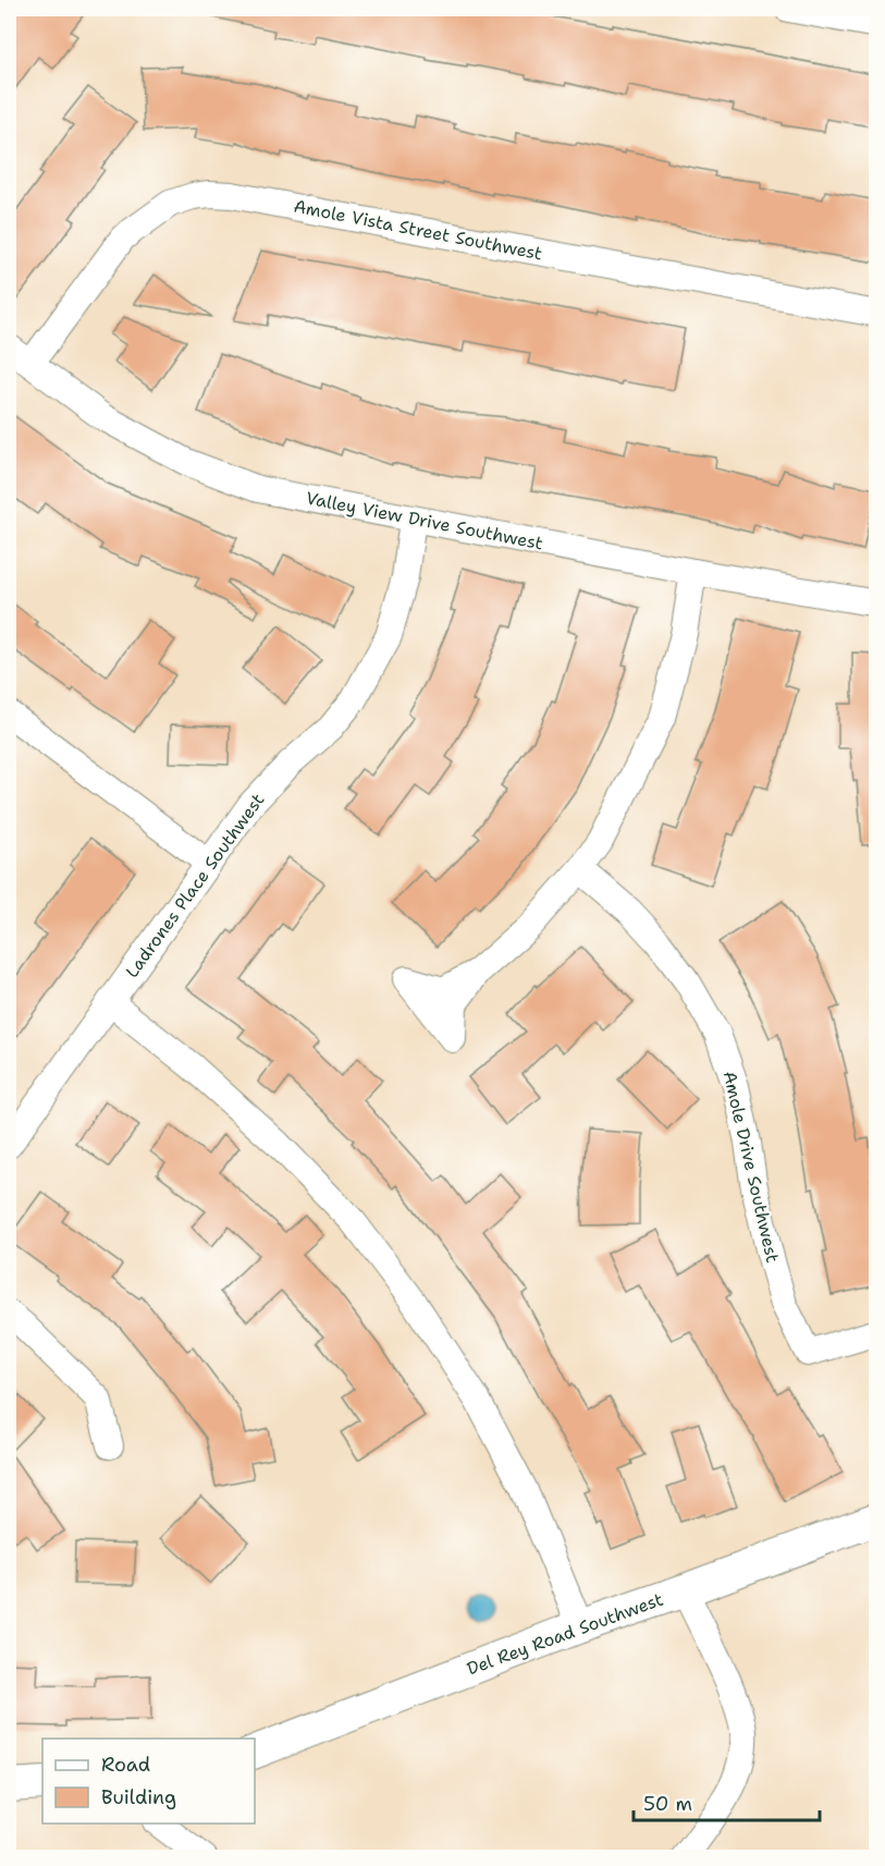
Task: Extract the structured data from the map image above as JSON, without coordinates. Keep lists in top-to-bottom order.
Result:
{
  "streets": {
    "street": [
      "Amole Vista Street Southwest",
      "Valley View Drive Southwest",
      "Ladrones Place Southwest",
      "Amole Drive Southwest",
      "Del Rey Road Southwest"
    ]
  },
  "crossings": [
    ["Amole Vista Street Southwest", "Valley View Drive Southwest"],
    ["Valley View Drive Southwest", "Ladrones Place Southwest"]
  ],
  "legend": ["Road", "Building"],
  "scale_bar": "50 m"
}
